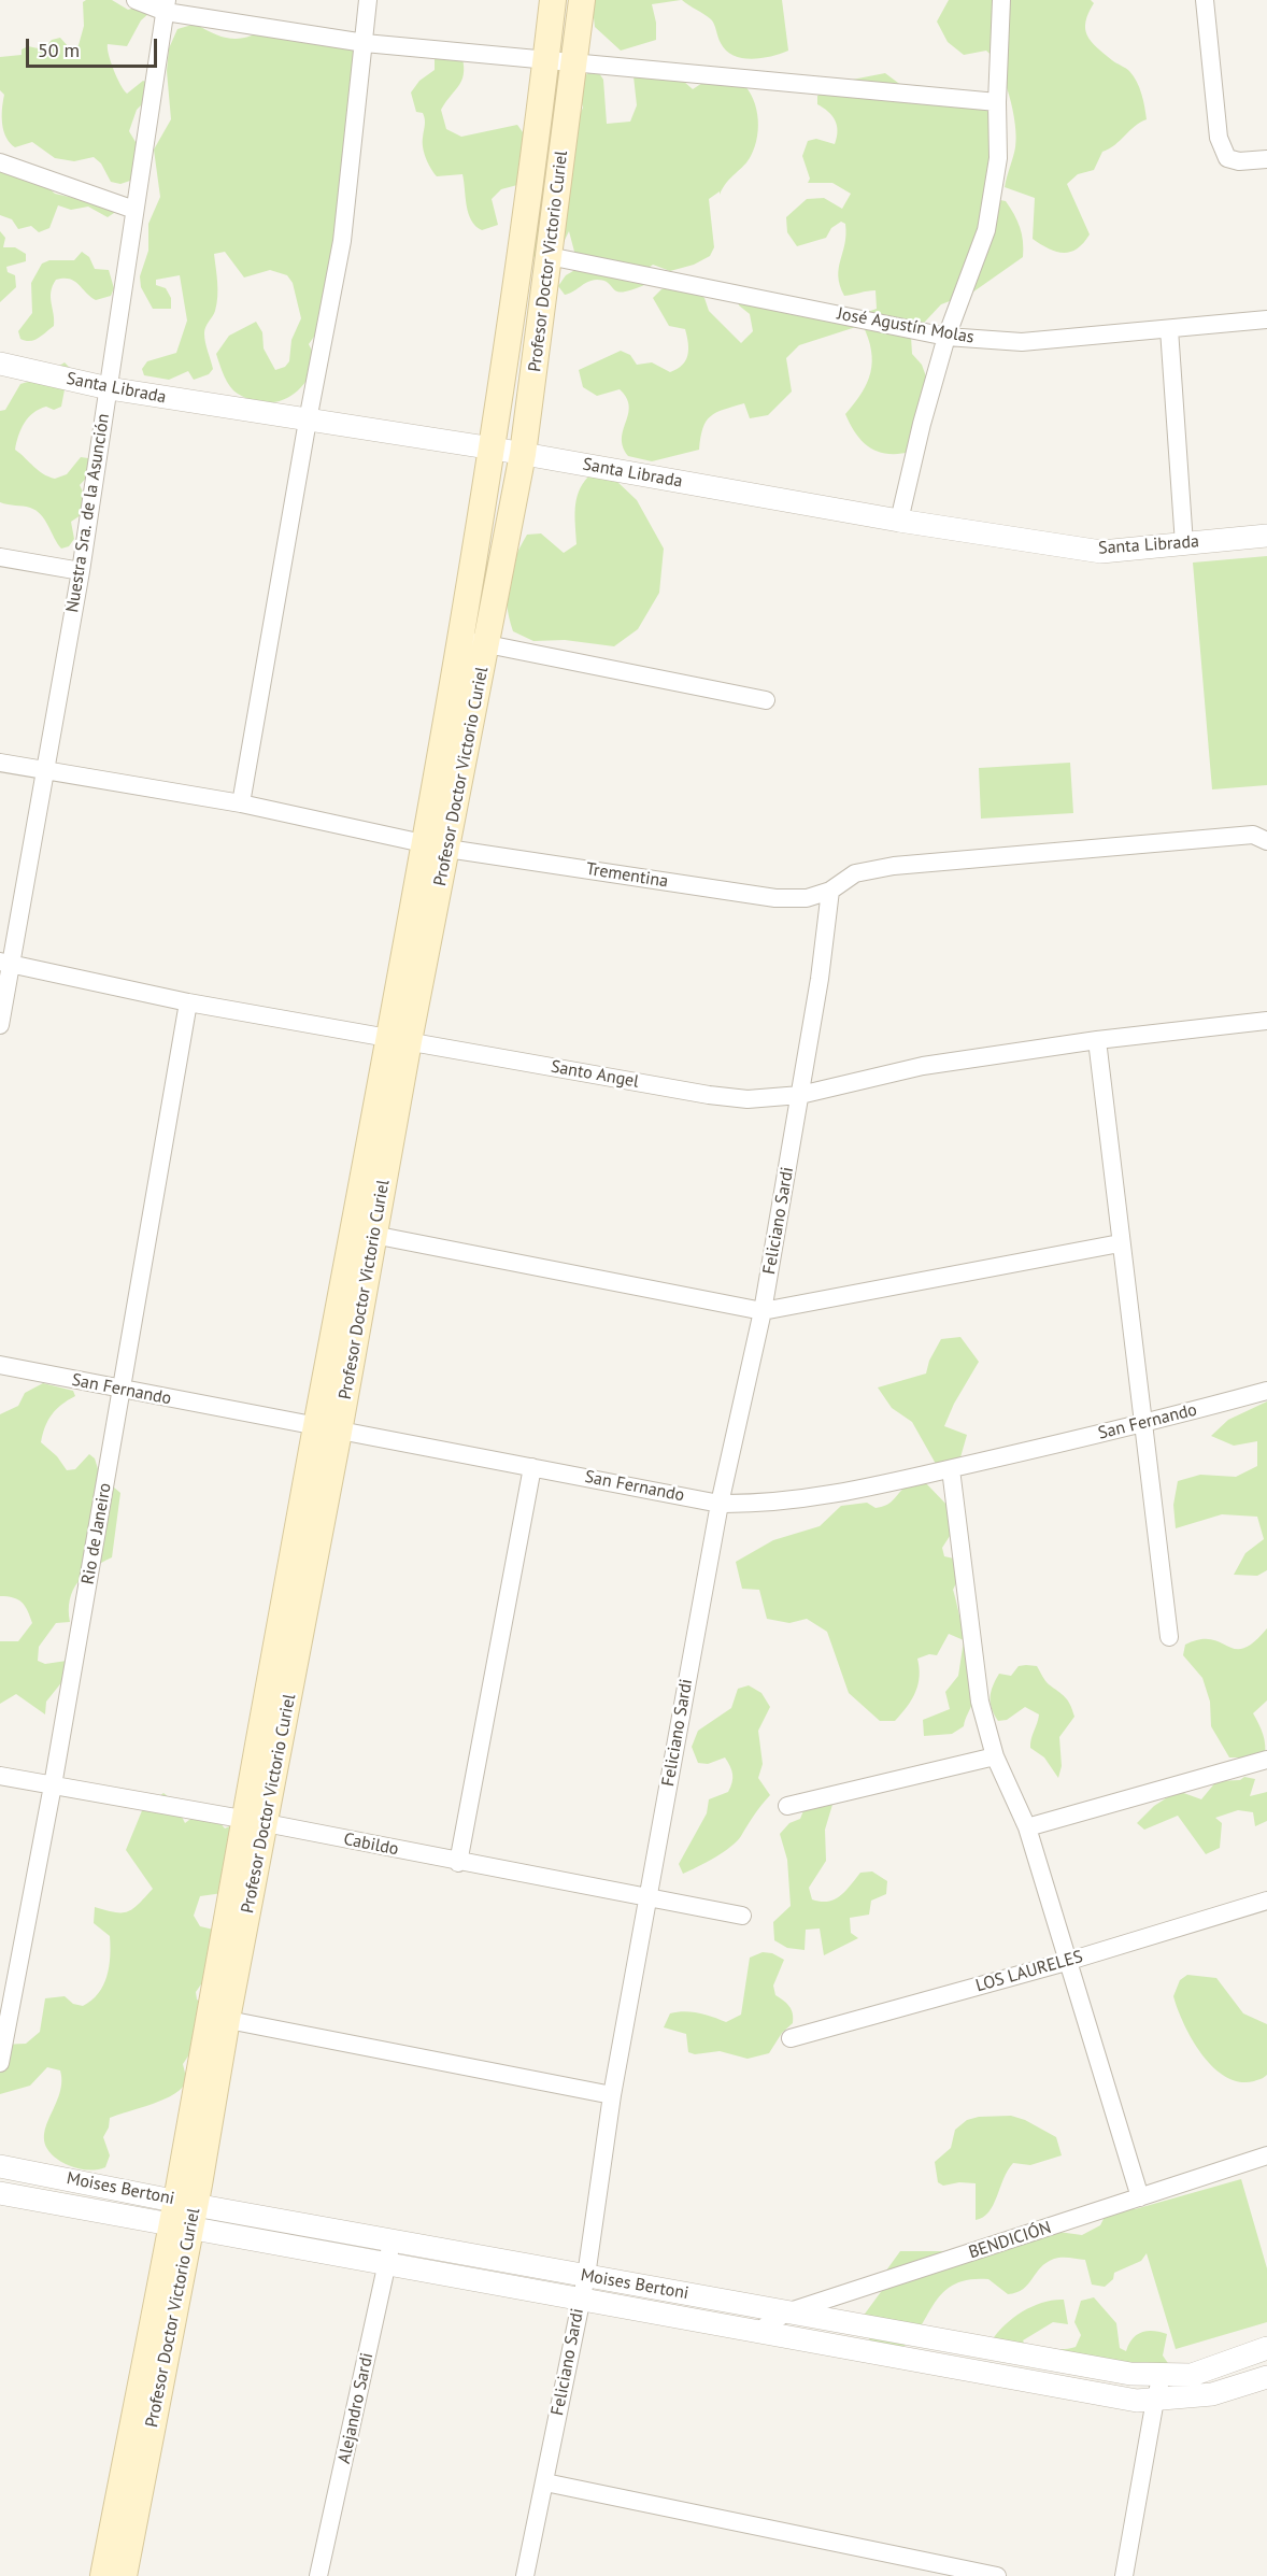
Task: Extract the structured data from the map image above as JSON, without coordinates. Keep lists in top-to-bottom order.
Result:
{
  "streets": {
    "main road": ["Profesor Doctor Victorio Curiel"],
    "street": [
      "José Agustín Molas",
      "Santa Librada",
      "Nuestra Sra. de la Asunción",
      "Trementina",
      "Santo Angel",
      "Feliciano Sardi",
      "San Fernando",
      "Rio de Janeiro",
      "Cabildo",
      "LOS LAURELES",
      "Moises Bertoni",
      "BENDICIÓN",
      "Alejandro Sardi"
    ]
  },
  "crossings": [
    ["Profesor Doctor Victorio Curiel", "José Agustín Molas"],
    ["Profesor Doctor Victorio Curiel", "Santa Librada"],
    ["Profesor Doctor Victorio Curiel", "Trementina"],
    ["Profesor Doctor Victorio Curiel", "Santo Angel"],
    ["Profesor Doctor Victorio Curiel", "San Fernando"],
    ["Profesor Doctor Victorio Curiel", "Cabildo"],
    ["Profesor Doctor Victorio Curiel", "Moises Bertoni"],
    ["Santa Librada", "Nuestra Sra. de la Asunción"],
    ["Nuestra Sra. de la Asunción", "Trementina"],
    ["Nuestra Sra. de la Asunción", "Santo Angel"],
    ["Trementina", "Feliciano Sardi"],
    ["Santo Angel", "Feliciano Sardi"],
    ["Santo Angel", "Rio de Janeiro"],
    ["Feliciano Sardi", "San Fernando"],
    ["Feliciano Sardi", "Cabildo"],
    ["Feliciano Sardi", "Moises Bertoni"],
    ["San Fernando", "Rio de Janeiro"],
    ["Rio de Janeiro", "Cabildo"],
    ["Moises Bertoni", "BENDICIÓN"],
    ["Moises Bertoni", "Alejandro Sardi"]
  ],
  "scale_bar": "50 m"
}
